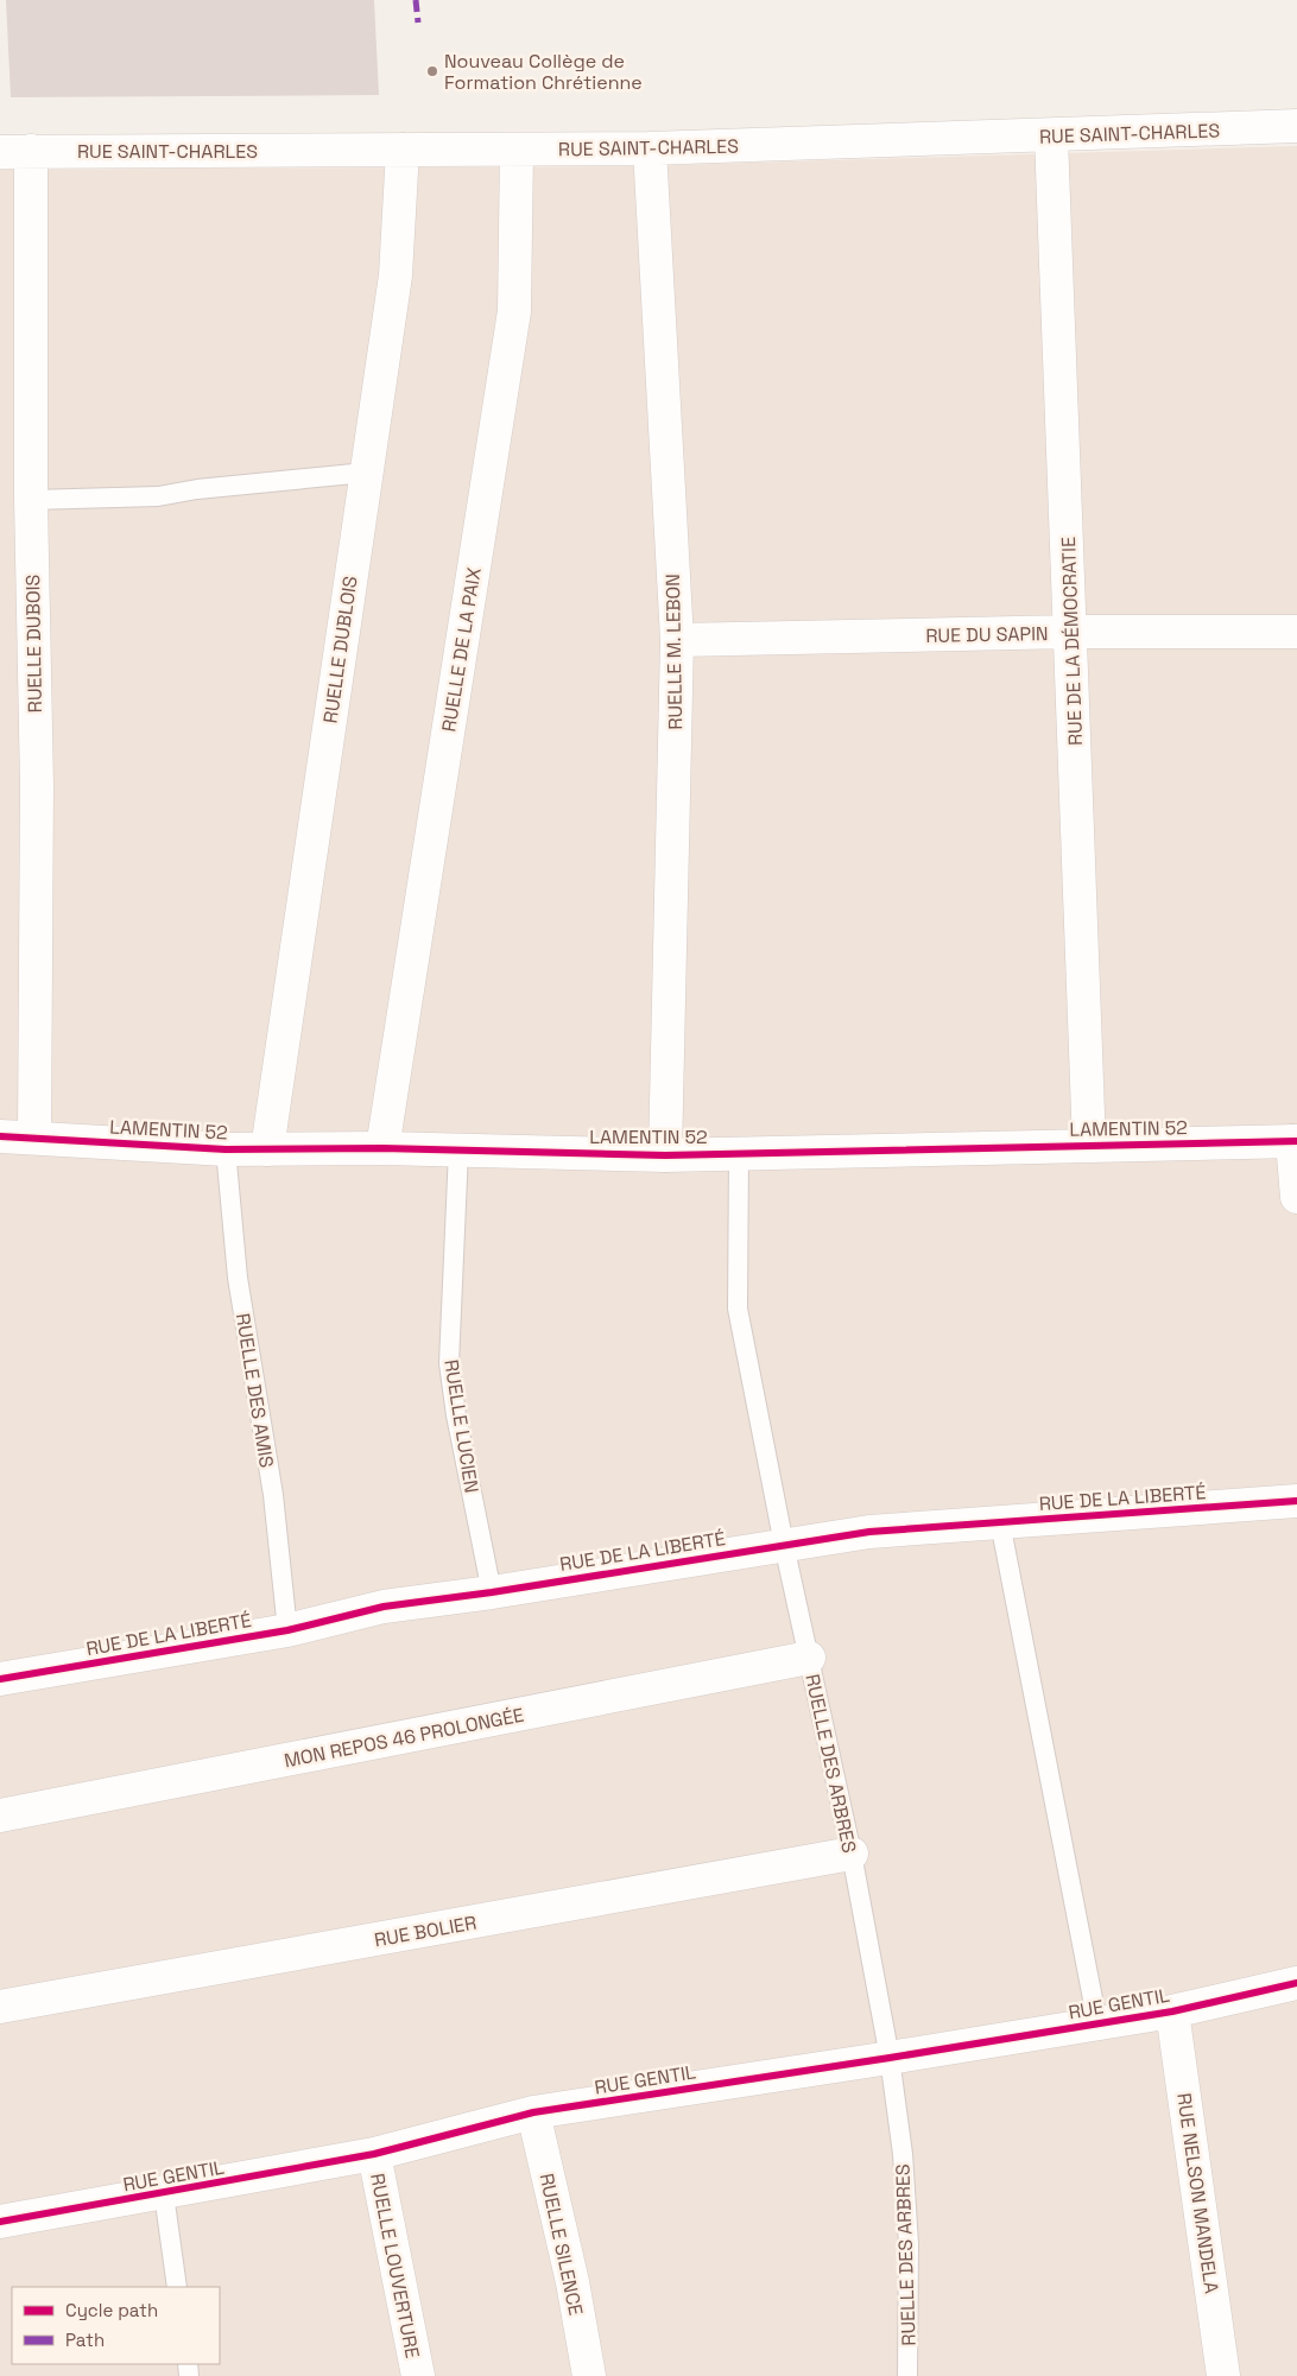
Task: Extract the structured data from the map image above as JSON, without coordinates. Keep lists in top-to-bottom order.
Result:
{
  "streets": {
    "street": [
      "RUE SAINT-CHARLES",
      "RUE DU SAPIN",
      "RUE DE LA DÉMOCRATIE",
      "RUELLE DUBOIS",
      "RUELLE DUBLOIS",
      "RUELLE DE LA PAIX",
      "RUELLE M. LEBON",
      "LAMENTIN 52",
      "RUE DE LA LIBERTÉ",
      "MON REPOS 46 PROLONGÉE",
      "RUE BOLIER",
      "RUE GENTIL",
      "RUE NELSON MANDELA",
      "RUELLE SILENCE",
      "RUELLE LOUVERTURE"
    ],
    "lane": ["RUELLE DES AMIS", "RUELLE LUCIEN", "RUELLE DES ARBRES"]
  },
  "crossings": [
    ["RUE SAINT-CHARLES", "RUE DE LA DÉMOCRATIE"],
    ["RUE SAINT-CHARLES", "RUELLE DUBOIS"],
    ["RUE SAINT-CHARLES", "RUELLE DUBLOIS"],
    ["RUE SAINT-CHARLES", "RUELLE DE LA PAIX"],
    ["RUE SAINT-CHARLES", "RUELLE M. LEBON"],
    ["RUE DU SAPIN", "RUE DE LA DÉMOCRATIE"],
    ["RUE DU SAPIN", "RUELLE M. LEBON"],
    ["RUE DE LA DÉMOCRATIE", "LAMENTIN 52"],
    ["RUELLE DUBOIS", "LAMENTIN 52"],
    ["RUELLE DUBLOIS", "LAMENTIN 52"],
    ["RUELLE DE LA PAIX", "LAMENTIN 52"],
    ["RUELLE M. LEBON", "LAMENTIN 52"],
    ["LAMENTIN 52", "RUELLE DES AMIS"],
    ["LAMENTIN 52", "RUELLE LUCIEN"],
    ["LAMENTIN 52", "RUELLE DES ARBRES"],
    ["RUELLE DES AMIS", "RUE DE LA LIBERTÉ"],
    ["RUELLE LUCIEN", "RUE DE LA LIBERTÉ"],
    ["RUE DE LA LIBERTÉ", "RUELLE DES ARBRES"],
    ["MON REPOS 46 PROLONGÉE", "RUELLE DES ARBRES"],
    ["RUELLE DES ARBRES", "RUE BOLIER"],
    ["RUELLE DES ARBRES", "RUE GENTIL"],
    ["RUE GENTIL", "RUE NELSON MANDELA"],
    ["RUE GENTIL", "RUELLE SILENCE"],
    ["RUE GENTIL", "RUELLE LOUVERTURE"]
  ],
  "places": ["Nouveau Collège de Formation Chrétienne"],
  "legend": ["Cycle path", "Path"]
}
